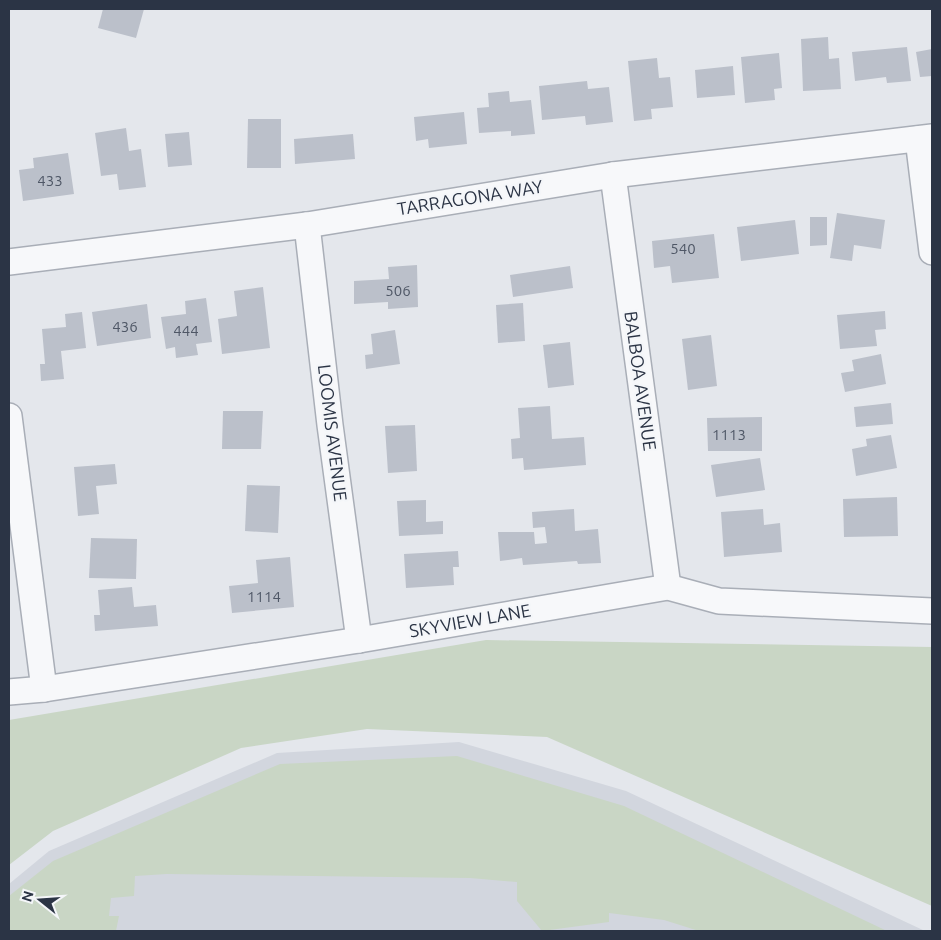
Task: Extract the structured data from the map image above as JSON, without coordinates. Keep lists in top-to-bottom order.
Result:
{
  "streets": {
    "street": [
      "TARRAGONA WAY",
      "BALBOA AVENUE",
      "LOOMIS AVENUE",
      "SKYVIEW LANE"
    ]
  },
  "crossings": [
    ["TARRAGONA WAY", "BALBOA AVENUE"],
    ["TARRAGONA WAY", "LOOMIS AVENUE"],
    ["BALBOA AVENUE", "SKYVIEW LANE"],
    ["LOOMIS AVENUE", "SKYVIEW LANE"]
  ],
  "house_numbers": [
    "433",
    "540",
    "506",
    "436",
    "444",
    "1113",
    "1114"
  ],
  "north": "left"
}
